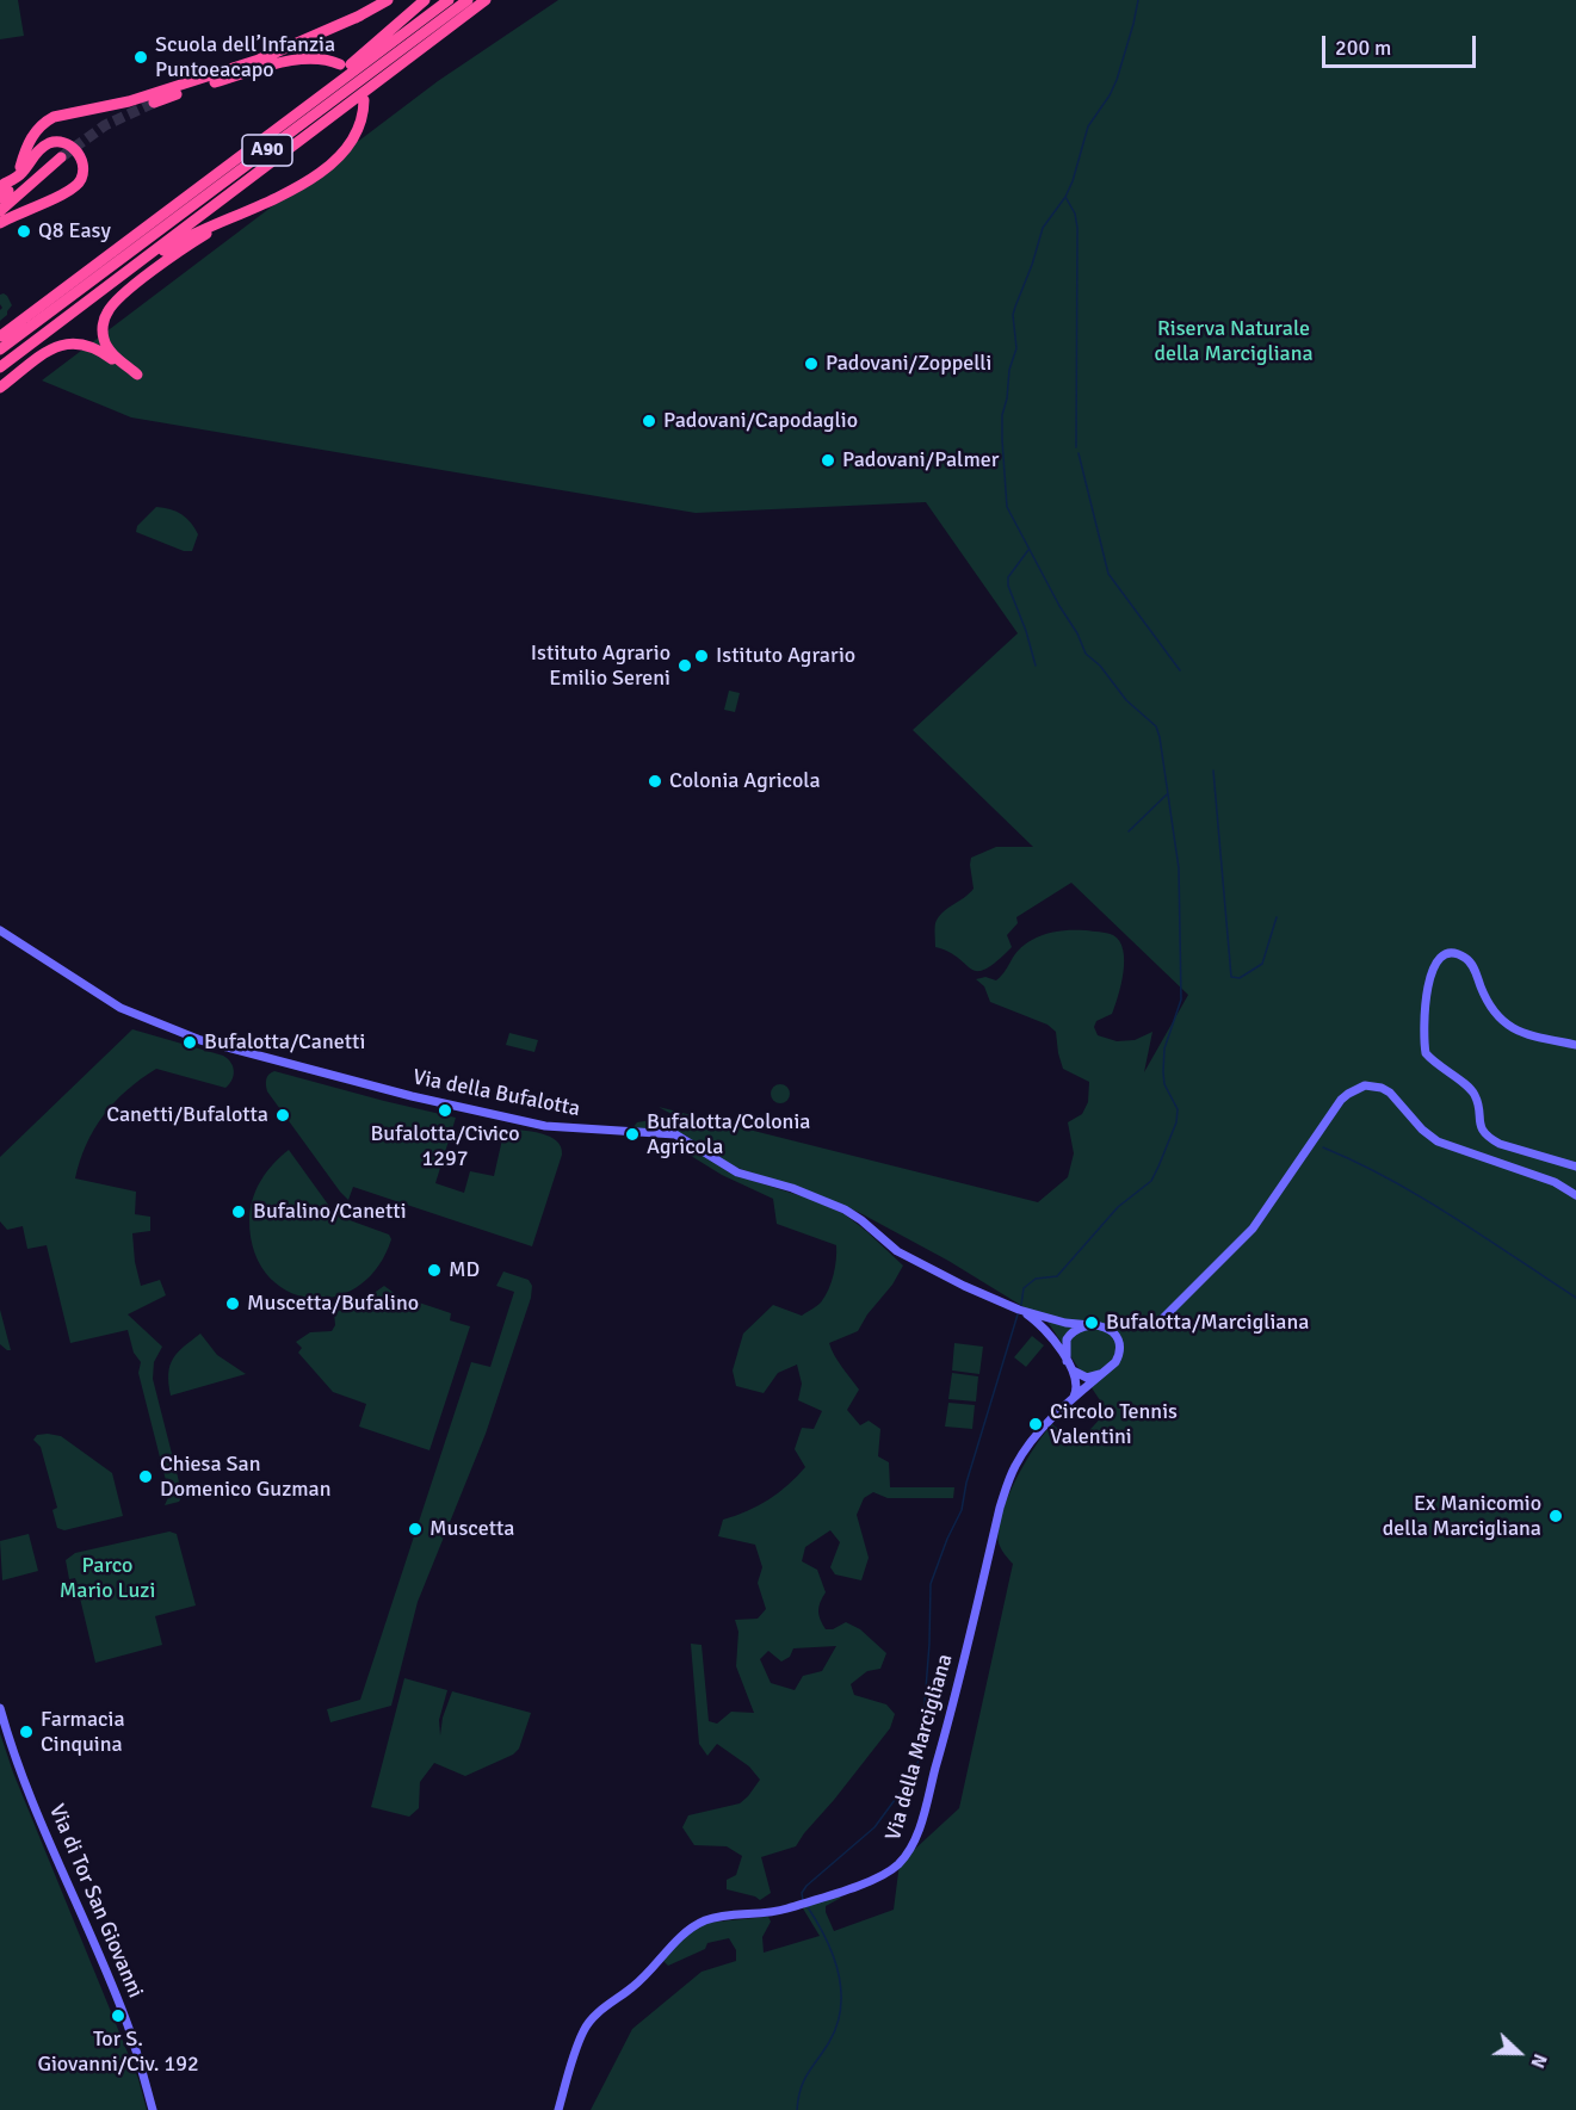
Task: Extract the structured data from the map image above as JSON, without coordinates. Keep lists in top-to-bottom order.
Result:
{
  "streets": {
    "highway": ["A90"],
    "street": ["Via della Bufalotta", "Via della Marcigliana", "Via di Tor San Giovanni"]
  },
  "crossings": [
    ["Via della Bufalotta", "Via della Marcigliana"]
  ],
  "parks": ["Riserva Naturale della Marcigliana", "Parco Mario Luzi"],
  "places": [
    "Scuola dell’Infanzia Puntoeacapo",
    "Q8 Easy",
    "Padovani/Zoppelli",
    "Padovani/Capodaglio",
    "Padovani/Palmer",
    "Istituto Agrario",
    "Istituto Agrario Emilio Sereni",
    "Colonia Agricola",
    "Bufalotta/Canetti",
    "Bufalotta/Civico 1297",
    "Canetti/Bufalotta",
    "Bufalotta/Colonia Agricola",
    "Bufalino/Canetti",
    "MD",
    "Muscetta/Bufalino",
    "Bufalotta/Marcigliana",
    "Circolo Tennis Valentini",
    "Chiesa San Domenico Guzman",
    "Ex Manicomio della Marcigliana",
    "Muscetta",
    "Farmacia Cinquina",
    "Tor S. Giovanni/Civ. 192"
  ],
  "scale_bar": "200 m",
  "north": "right"
}
